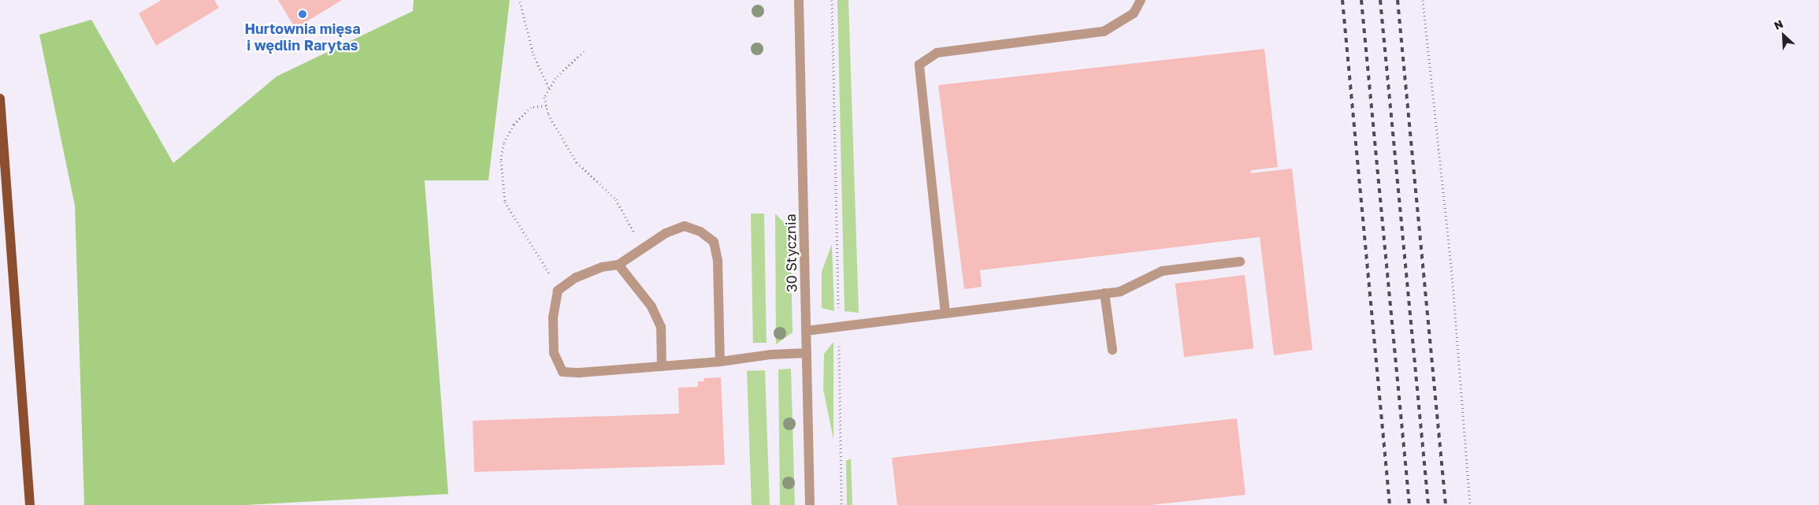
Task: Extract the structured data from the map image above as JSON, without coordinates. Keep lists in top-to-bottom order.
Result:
{
  "streets": {
    "street": ["30 Stycznia"]
  },
  "places": ["Hurtownia mięsa i wędlin Rarytas"],
  "north": "top left"
}
